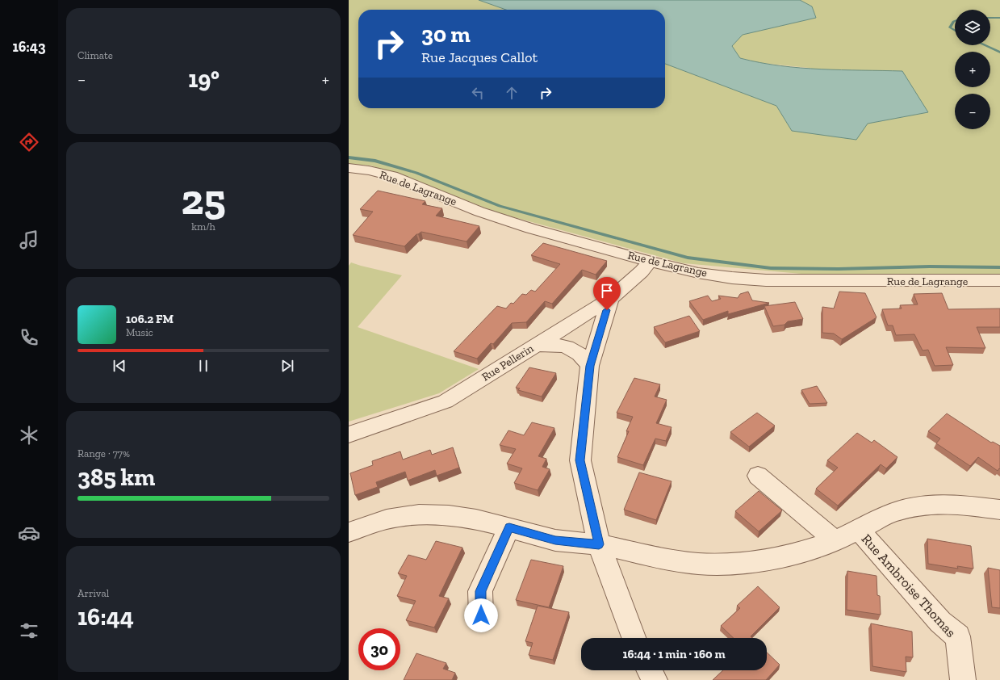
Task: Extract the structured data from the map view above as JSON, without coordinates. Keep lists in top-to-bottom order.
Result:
{
  "streets": {
    "street": ["Rue de Lagrange", "Rue Pellerin", "Rue Ambroise Thomas"]
  },
  "crossings": [
    ["Rue de Lagrange", "Rue Pellerin"]
  ],
  "page": {
    "tabs": "16:43",
    "tile": [
      "Climate",
      ["25", "km/h"],
      ["Range · 77%", "385 km"],
      ["Arrival", "16:44"]
    ],
    "map_buttons": ["+", "−"],
    "turn": ["30 m", "Rue Jacques Callot"],
    "heat": ["−", "19°", "+"],
    "song": ["106.2 FM", "Music"],
    "limit": "30",
    "trip": "16:44 · 1 min · 160 m"
  }
}
